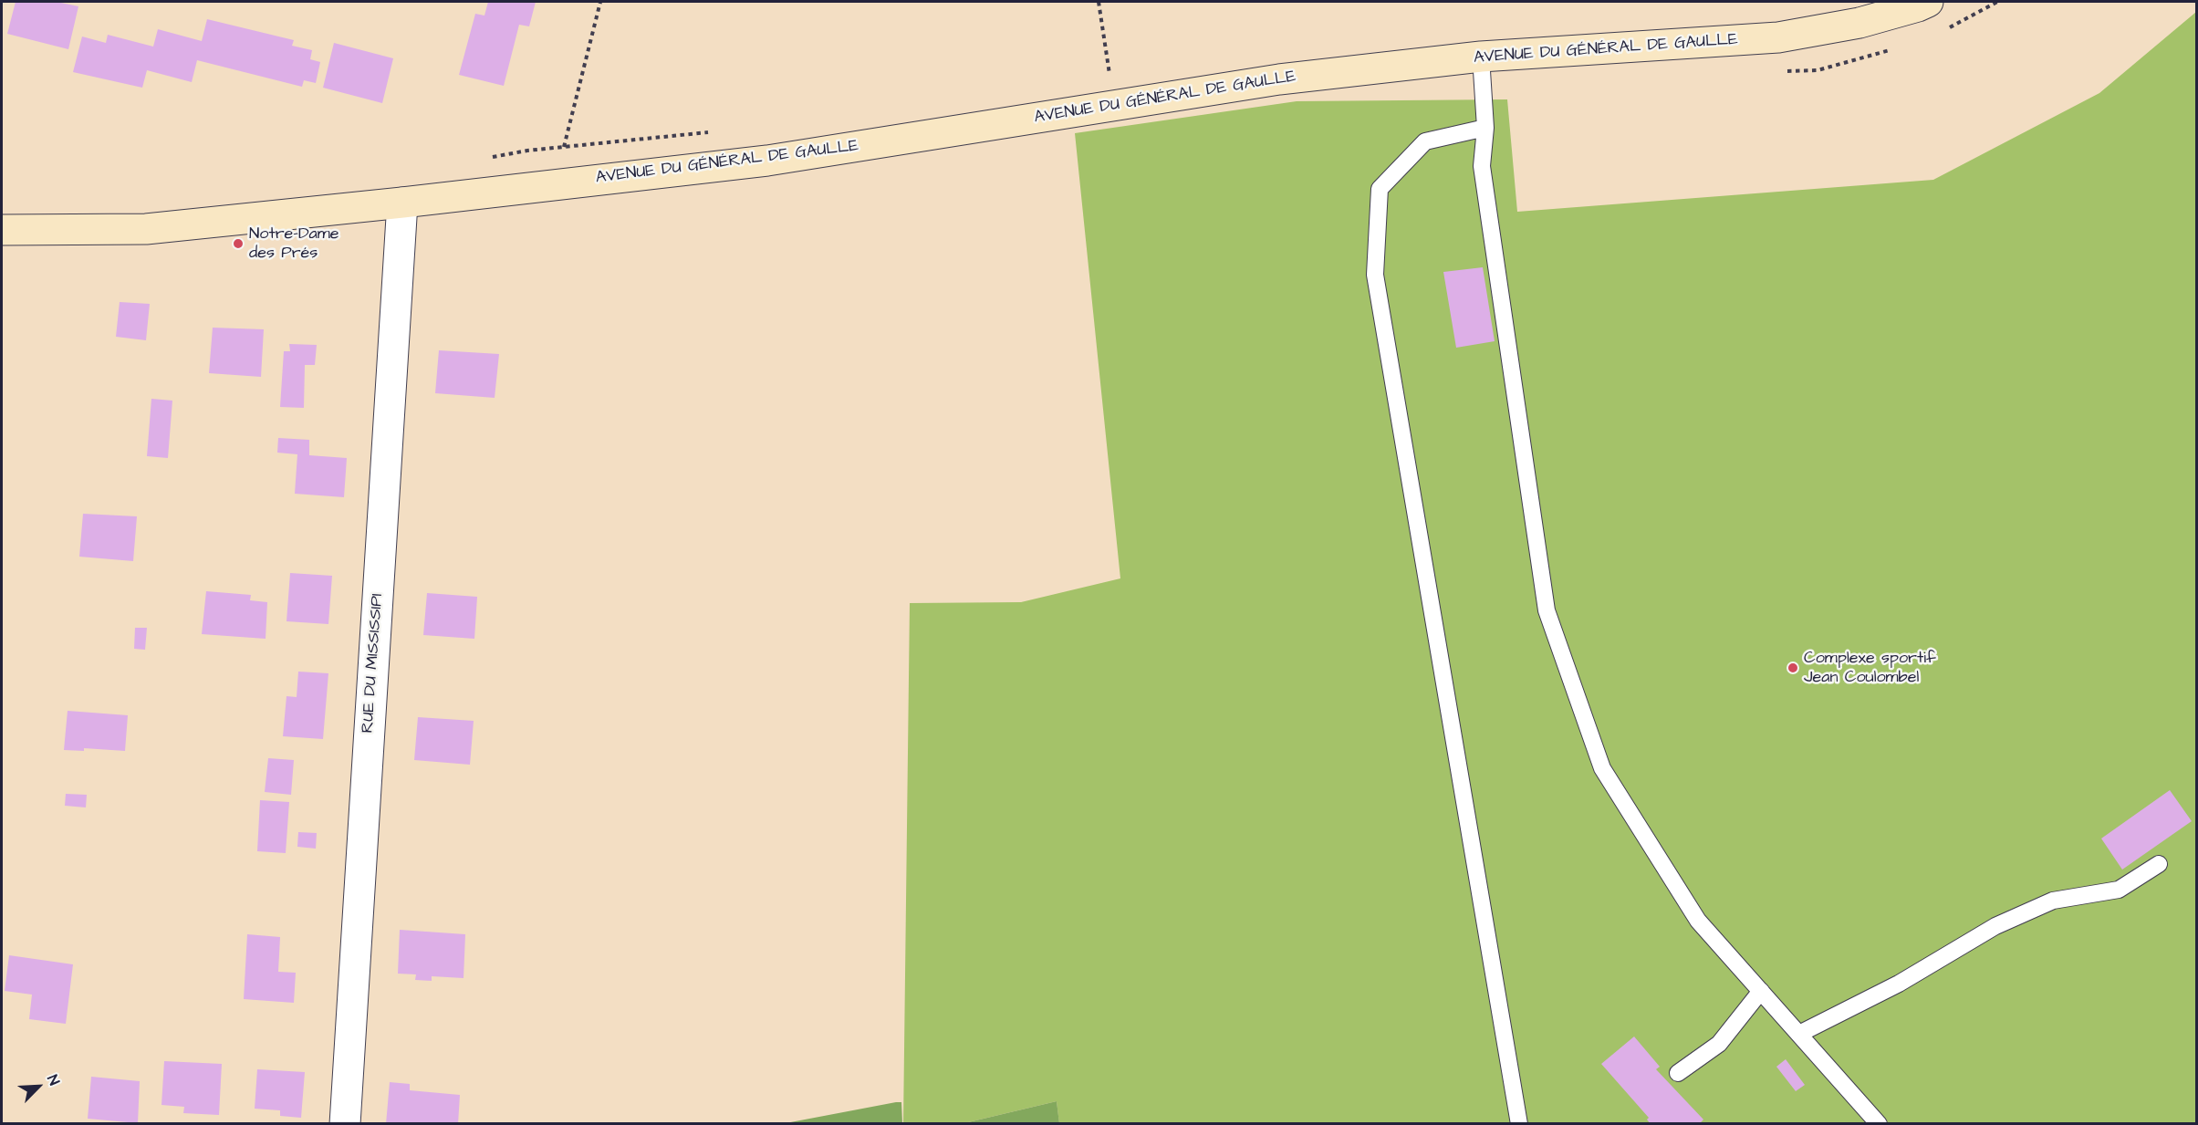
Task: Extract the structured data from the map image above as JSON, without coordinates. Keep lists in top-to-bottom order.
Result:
{
  "streets": {
    "main road": ["AVENUE DU GÉNÉRAL DE GAULLE"],
    "street": ["RUE DU MISSISSIPI"]
  },
  "crossings": [
    ["AVENUE DU GÉNÉRAL DE GAULLE", "RUE DU MISSISSIPI"]
  ],
  "places": ["Notre-Dame des Prés", "Complexe sportif Jean Coulombel"],
  "north": "top right"
}
